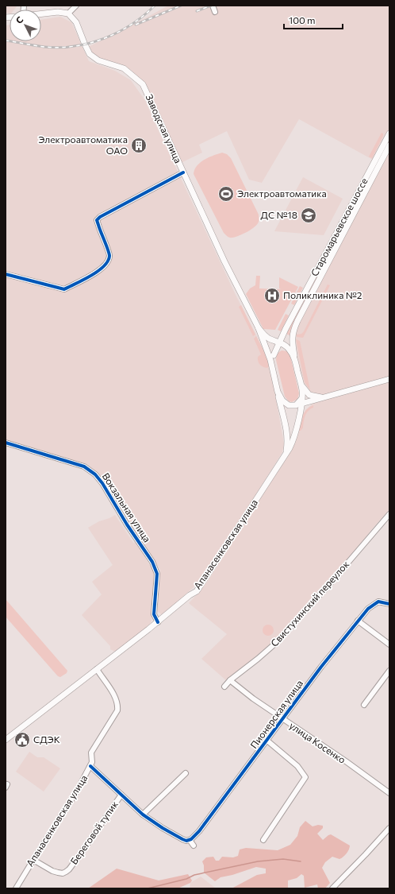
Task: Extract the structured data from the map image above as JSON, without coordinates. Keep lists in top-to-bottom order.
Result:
{
  "streets": {
    "main road": ["Заводская улица", "Старомарьевское шоссе", "Апанасенковская улица"],
    "street": [
      "Вокзальная улица",
      "Свистухинский переулок",
      "Пионерская улица",
      "улица Косенко",
      "Береговой тупик"
    ]
  },
  "crossings": [
    ["Вокзальная улица", "Апанасенковская улица"],
    ["Апанасенковская улица", "Береговой тупик"],
    ["Свистухинский переулок", "улица Косенко"],
    ["Пионерская улица", "улица Косенко"]
  ],
  "places": {
    "building": ["Электроавтоматика ОАО"],
    "sports": ["Электроавтоматика"],
    "school or university": ["ДС №18"],
    "hospital": ["Поликлиника №2"],
    "public building": ["СДЭК"]
  },
  "scale_bar": "100 m",
  "north": "top left"
}
